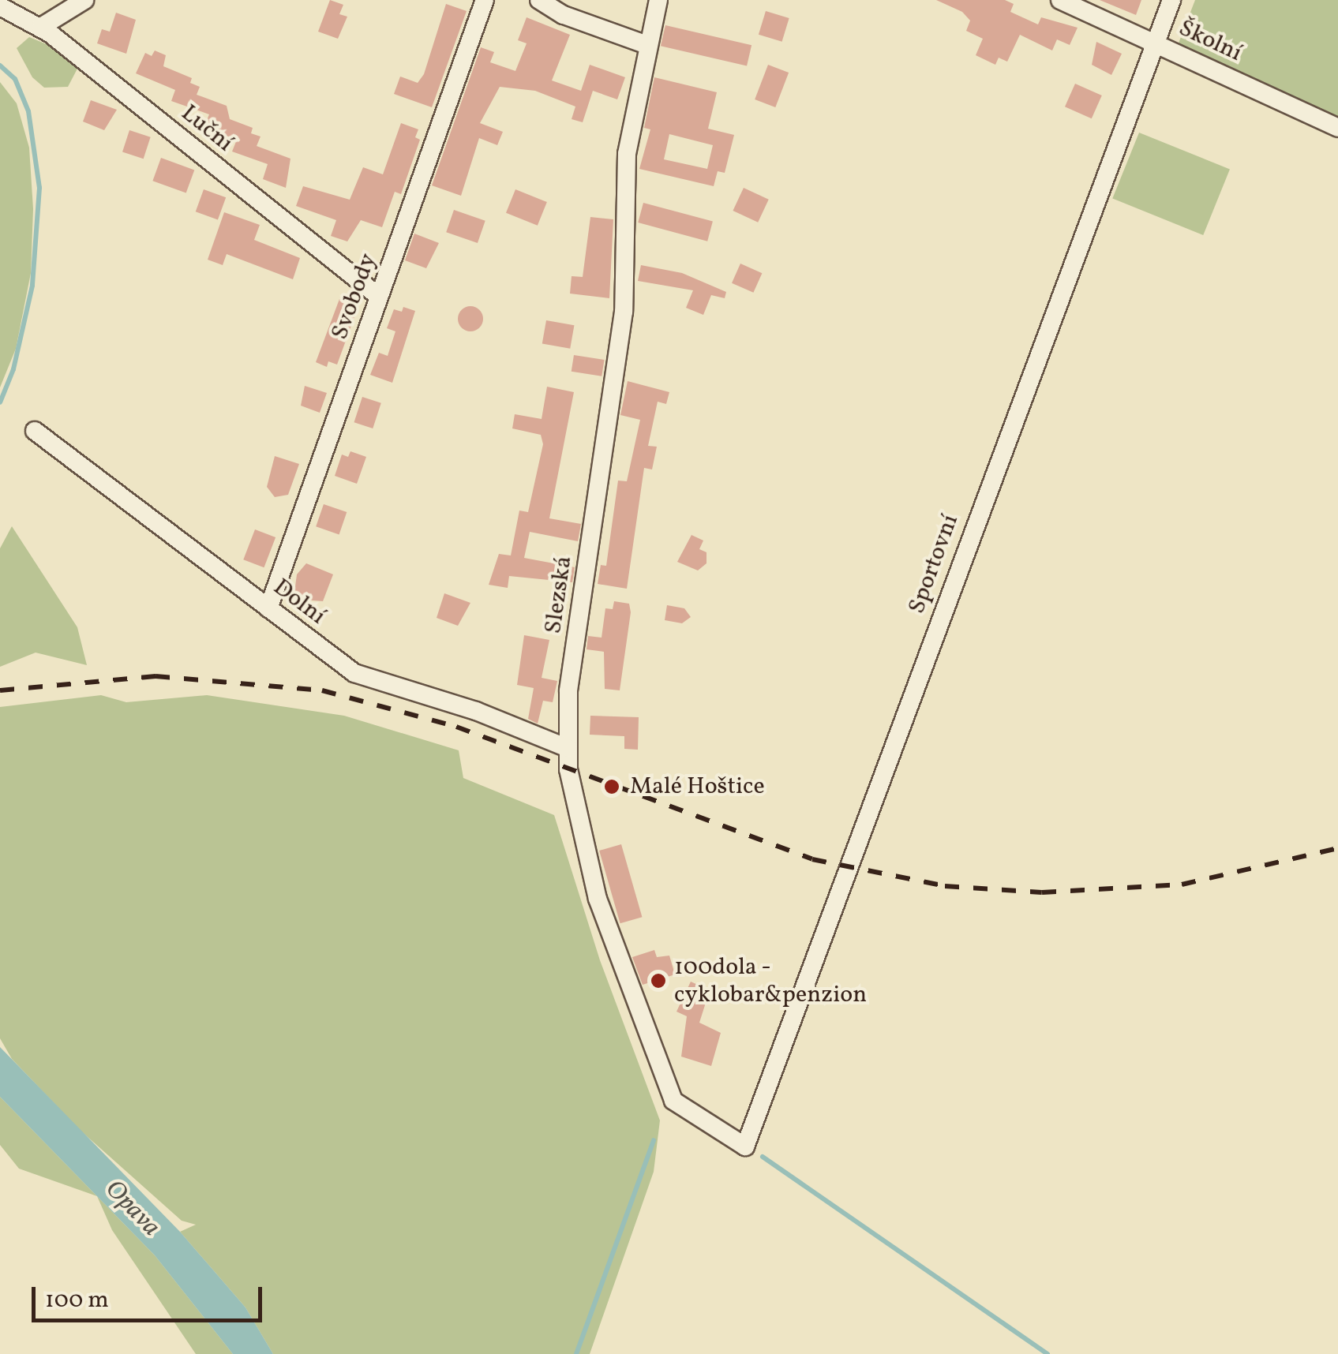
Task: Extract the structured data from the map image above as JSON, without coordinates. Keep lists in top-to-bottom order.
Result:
{
  "streets": {
    "street": [
      "Školní",
      "Luční",
      "Svobody",
      "Sportovní",
      "Slezská",
      "Dolní"
    ]
  },
  "crossings": [
    ["Školní", "Sportovní"],
    ["Luční", "Svobody"],
    ["Svobody", "Dolní"],
    ["Sportovní", "Slezská"],
    ["Slezská", "Dolní"]
  ],
  "water": ["Opava"],
  "places": ["Malé Hoštice", "100dola - cyklobar&penzion"],
  "scale_bar": "100 m"
}
